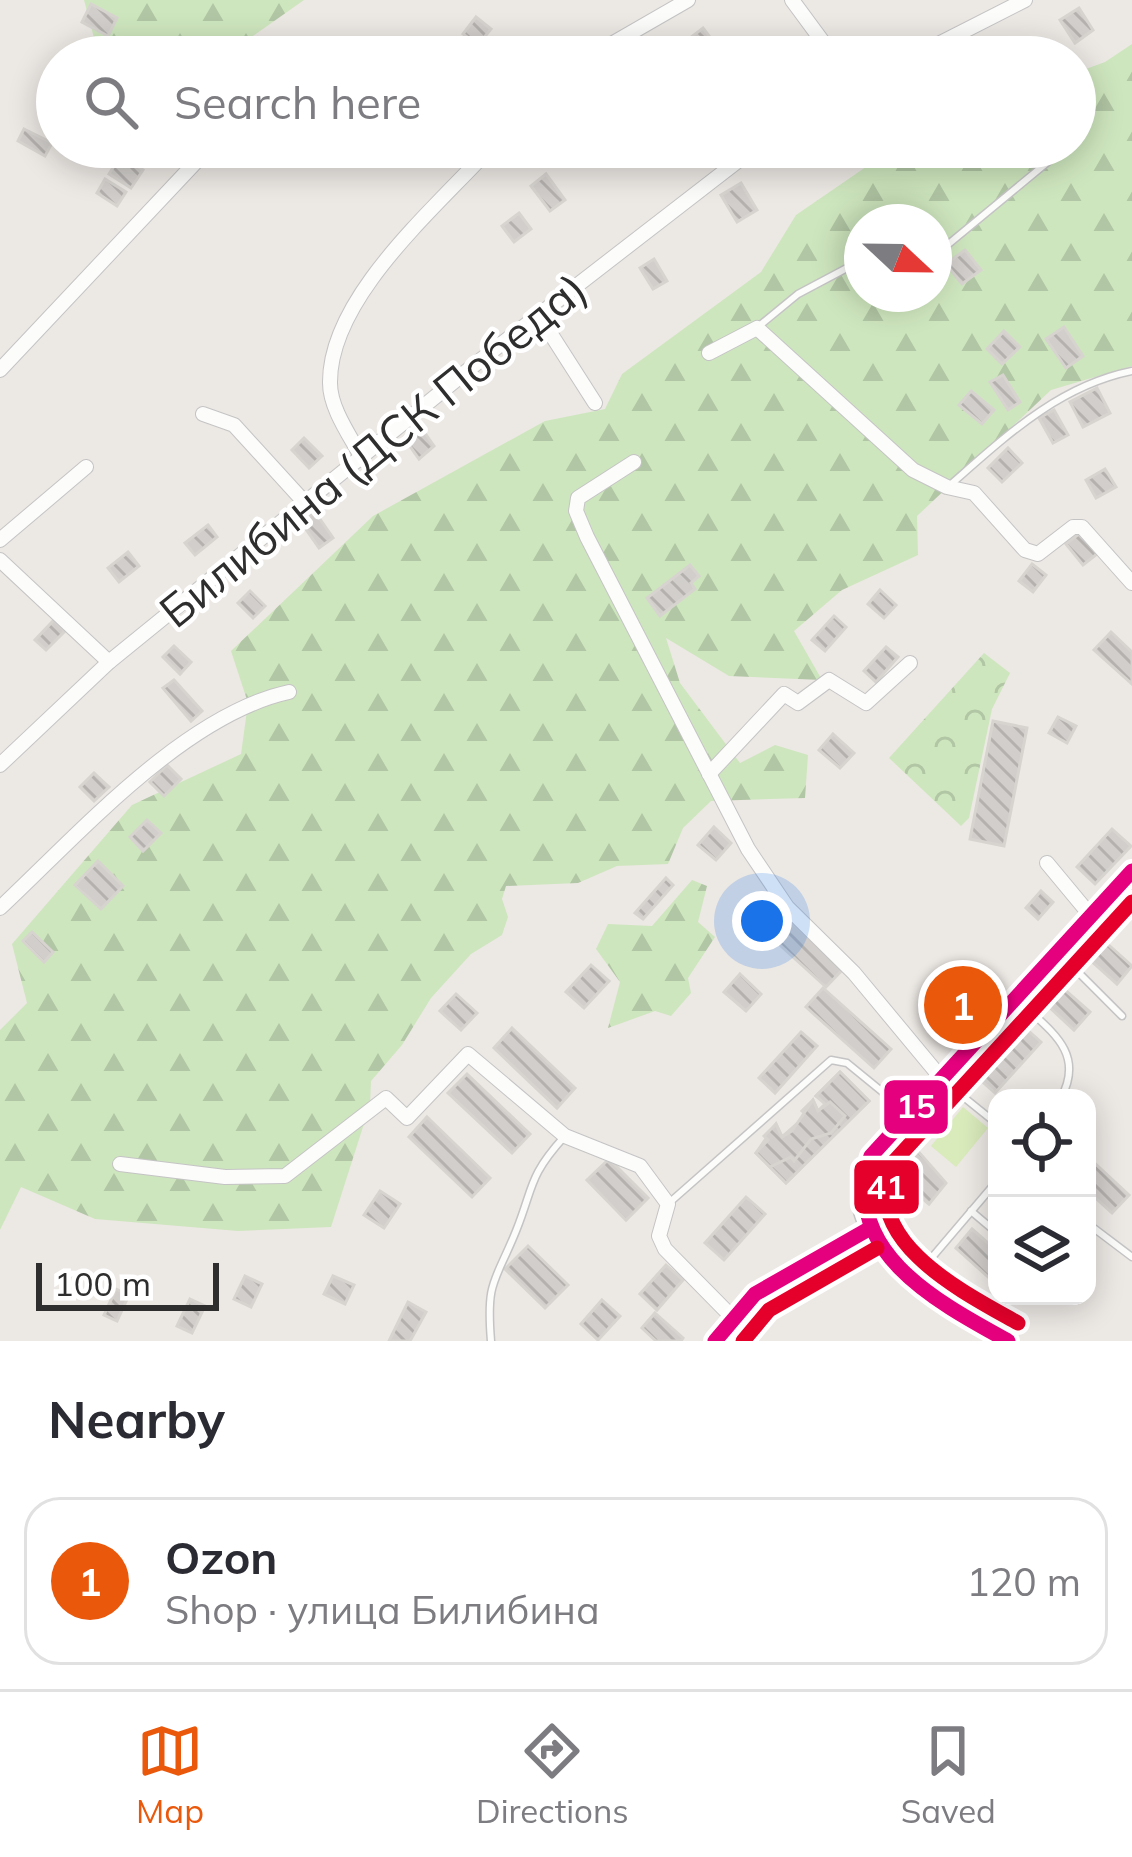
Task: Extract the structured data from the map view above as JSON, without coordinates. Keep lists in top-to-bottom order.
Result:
{
  "streets": {
    "street": ["Билибина (ДСК Победа)"]
  },
  "lines": ["transit line 15", "transit line 41"],
  "scale_bar": "100 m",
  "north": "right",
  "page": {
    "search": "Search here",
    "pins": "1",
    "scale": "100 m",
    "heading": "Nearby",
    "list": [
      {
        "mark": "1",
        "name": "Ozon",
        "note": "Shop · улица Билибина",
        "value": "120 m"
      }
    ],
    "nav": ["Map", "Directions", "Saved"]
  }
}
